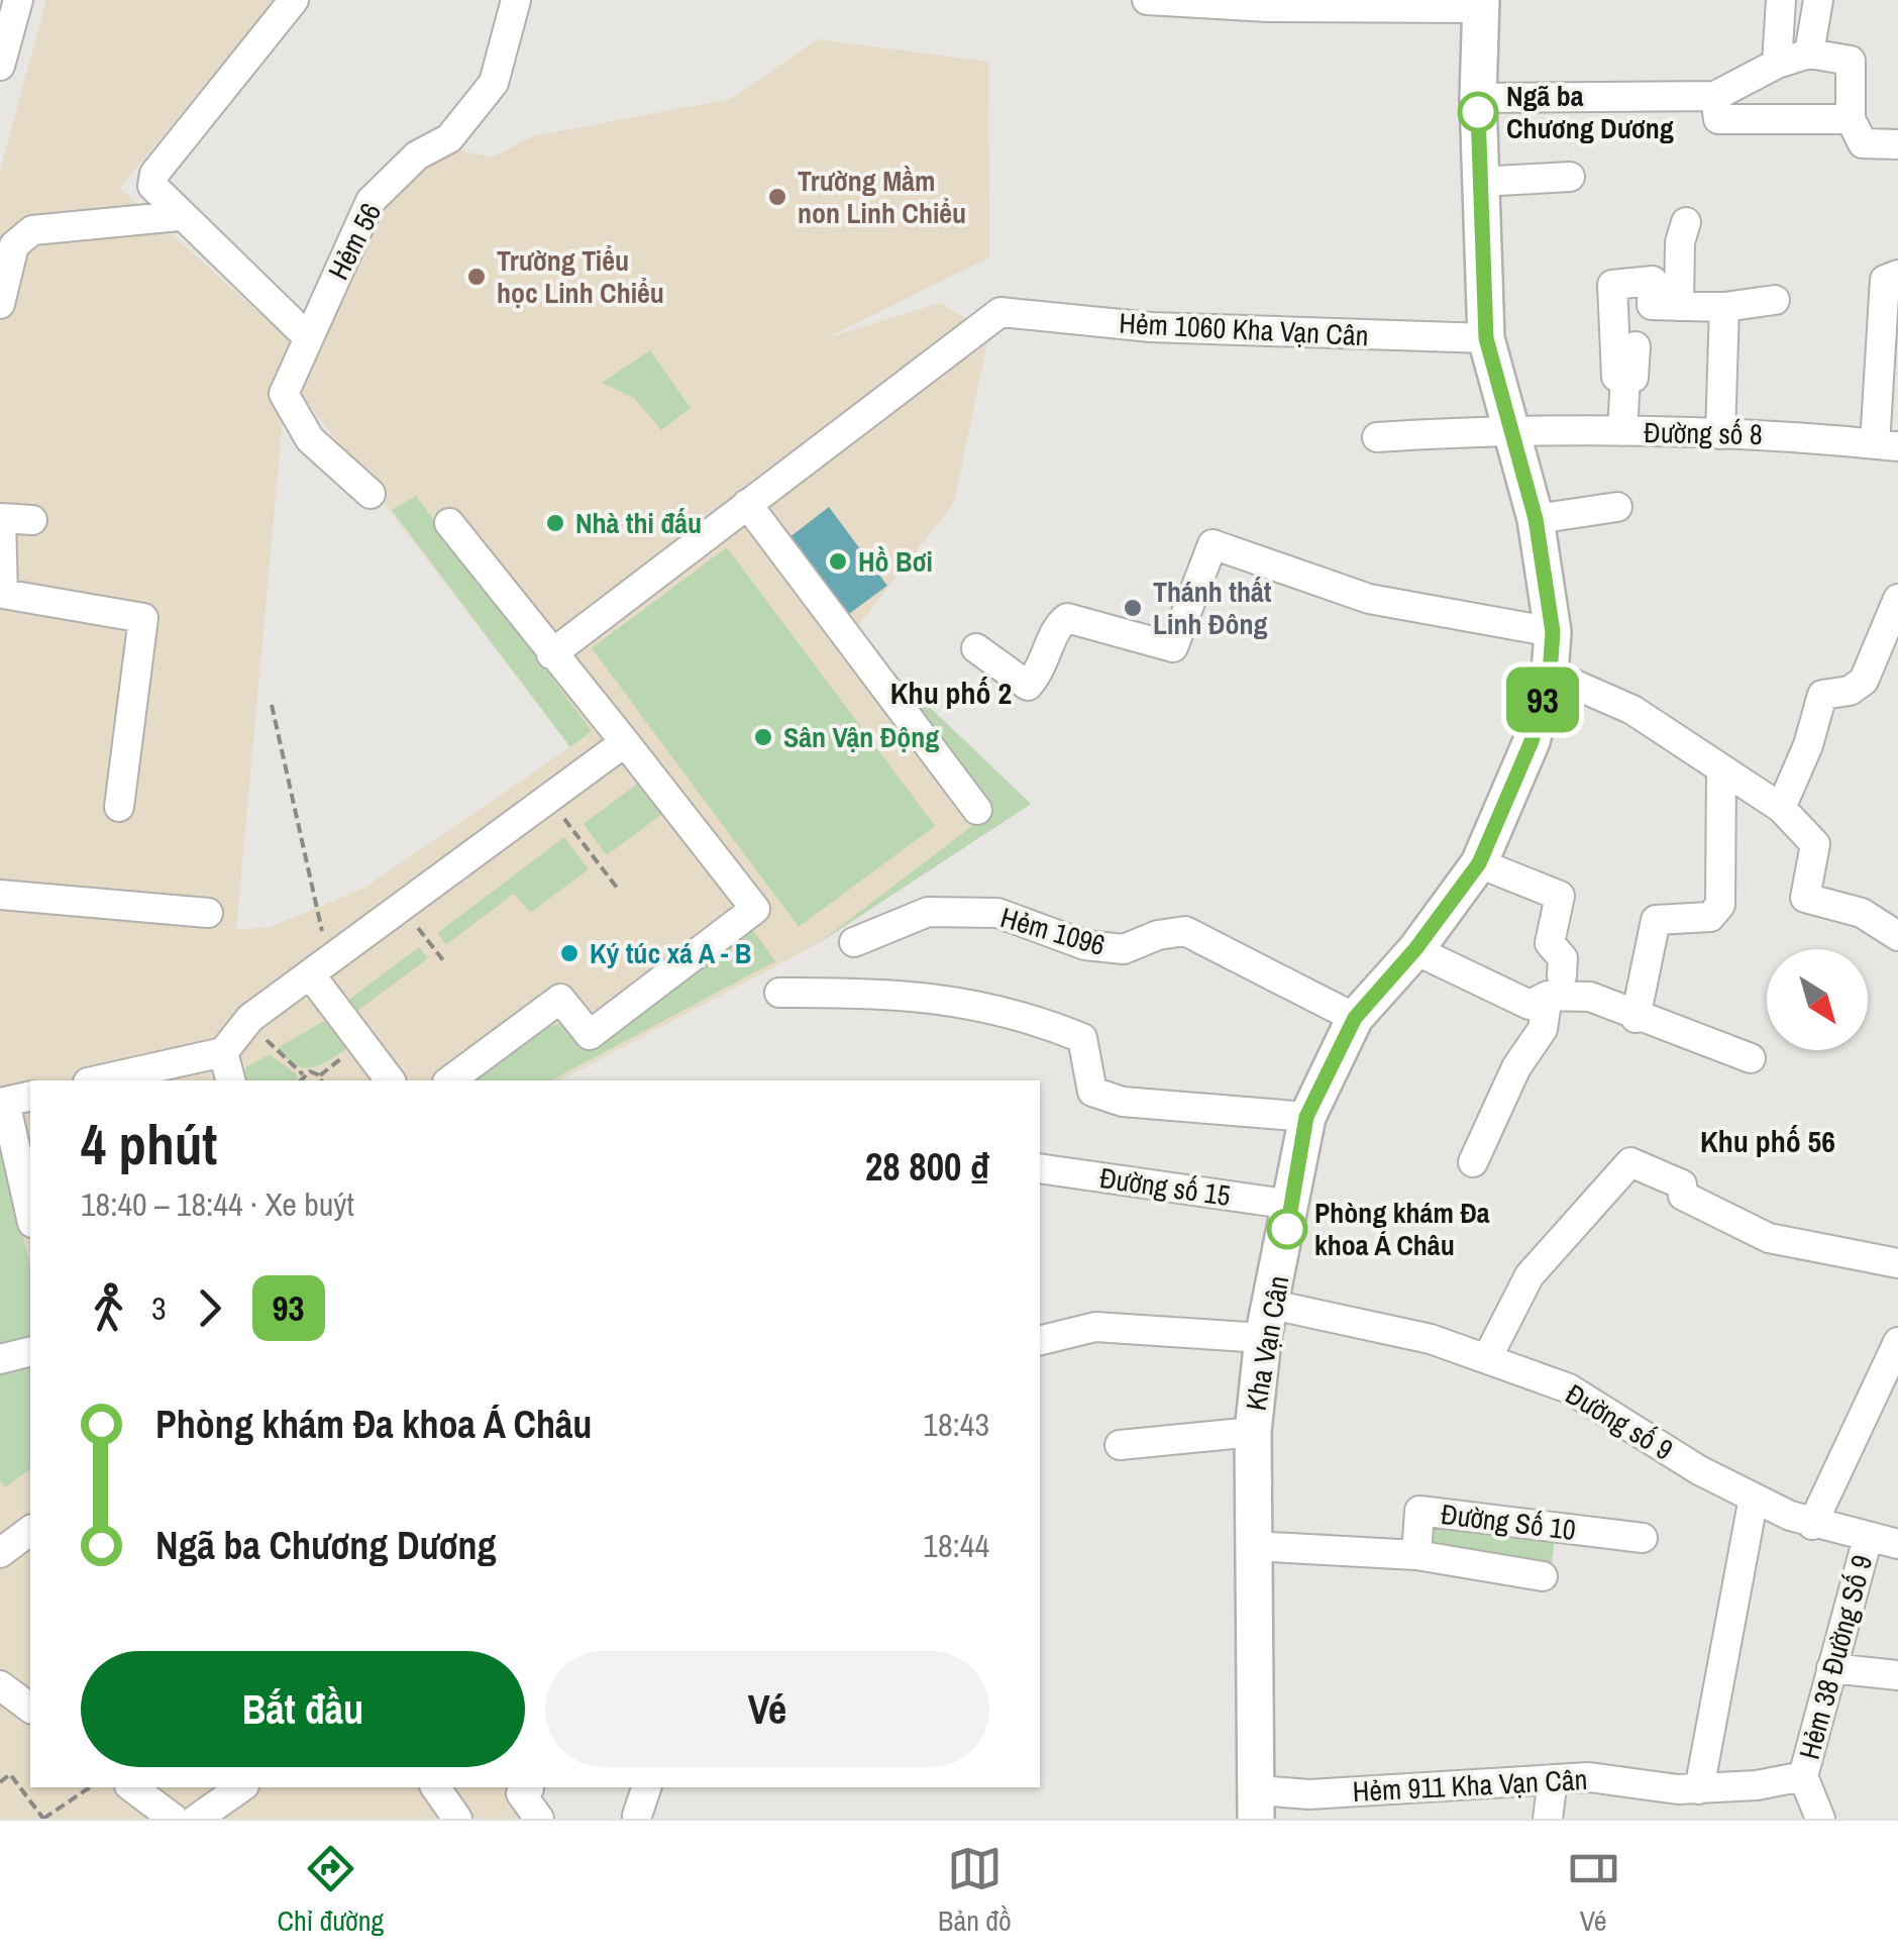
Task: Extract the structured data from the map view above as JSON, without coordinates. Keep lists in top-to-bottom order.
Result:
{
  "streets": {
    "main road": ["Kha Vạn Cân"],
    "street": [
      "Hẻm 56",
      "Hẻm 1060 Kha Vạn Cân",
      "Đường số 8",
      "Hẻm 1096",
      "Đường số 15",
      "Đường số 9",
      "Đường Số 10",
      "Hẻm 38 Đường Số 9",
      "Hẻm 911 Kha Vạn Cân"
    ]
  },
  "crossings": [
    ["Hẻm 1060 Kha Vạn Cân", "Kha Vạn Cân"],
    ["Đường số 8", "Kha Vạn Cân"],
    ["Hẻm 1096", "Kha Vạn Cân"],
    ["Đường số 15", "Kha Vạn Cân"],
    ["Kha Vạn Cân", "Đường số 9"],
    ["Kha Vạn Cân", "Đường Số 10"],
    ["Kha Vạn Cân", "Hẻm 911 Kha Vạn Cân"],
    ["Đường số 9", "Hẻm 38 Đường Số 9"],
    ["Hẻm 38 Đường Số 9", "Hẻm 911 Kha Vạn Cân"]
  ],
  "districts": ["Khu phố 2", "Khu phố 56"],
  "places": [
    "Ngã ba Chương Dương",
    "Trường Mầm non Linh Chiểu",
    "Trường Tiểu học Linh Chiểu",
    "Nhà thi đấu",
    "Hồ Bơi",
    "Thánh thất Linh Đông",
    "Sân Vận Động",
    "Ký túc xá A - B",
    "Phòng khám Đa khoa Á Châu"
  ],
  "lines": ["bus line 93"],
  "north": "bottom right",
  "page": {
    "on_map": "93",
    "heading": ["4 phút", "18:40 – 18:44 · Xe buýt", "28 800 ₫"],
    "legs": ["3", "93"],
    "list": [
      {
        "name": "Phòng khám Đa khoa Á Châu",
        "value": "18:43"
      },
      {
        "name": "Ngã ba Chương Dương",
        "value": "18:44"
      }
    ],
    "buttons": ["Bắt đầu", "Vé"],
    "tabs": ["Chỉ đường", "Bản đồ", "Vé"]
  }
}
